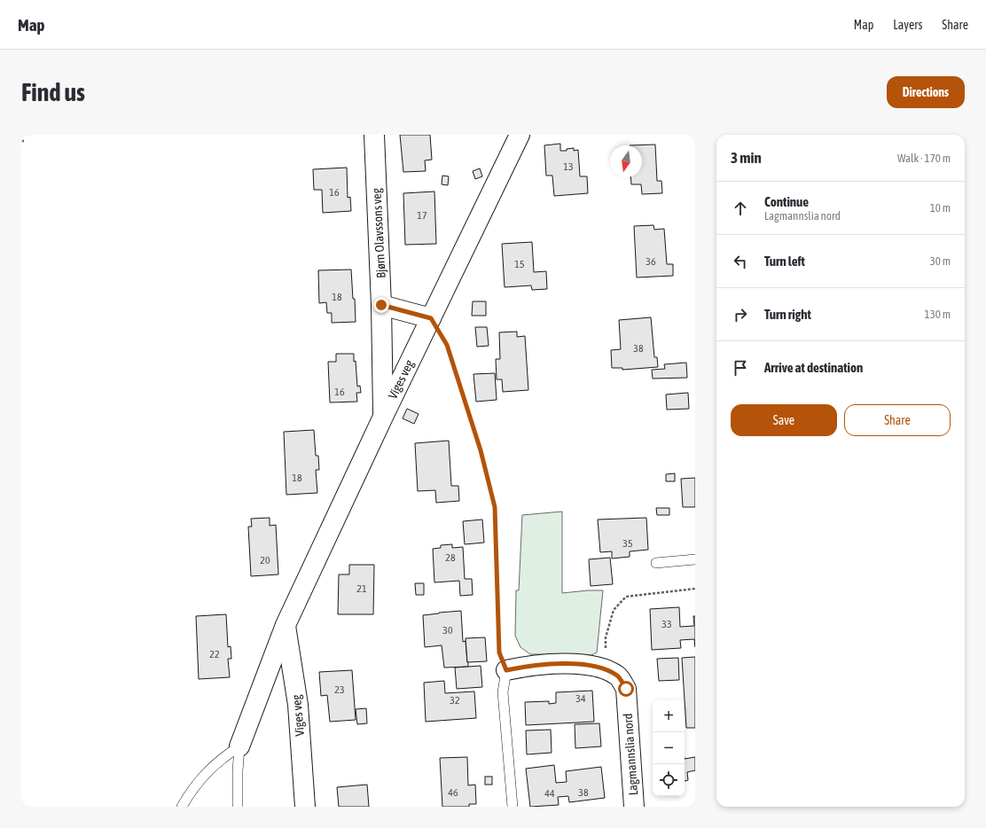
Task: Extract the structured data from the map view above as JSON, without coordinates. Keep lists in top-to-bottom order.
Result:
{
  "streets": {
    "street": ["Bjørn Olavssons veg", "Viges veg", "Lagmannslia nord"]
  },
  "crossings": [
    ["Bjørn Olavssons veg", "Viges veg"]
  ],
  "house_numbers": [
    "13",
    "16",
    "17",
    "36",
    "15",
    "18",
    "38",
    "16",
    "18",
    "35",
    "28",
    "20",
    "21",
    "33",
    "30",
    "22",
    "23",
    "34",
    "32",
    "46",
    "38",
    "44"
  ],
  "north": "bottom",
  "page": {
    "header": "Map",
    "nav": ["Map", "Layers", "Share"],
    "buttons": [
      "Directions",
      ["Save", "Share"]
    ],
    "title": "Find us",
    "heading": ["3 min", "Walk · 170 m"],
    "list": [
      ["Continue", "Lagmannslia nord", "10 m"],
      ["Turn left", "30 m"],
      ["Turn right", "130 m"],
      "Arrive at destination"
    ],
    "map_buttons": ["+", "−"]
  }
}
